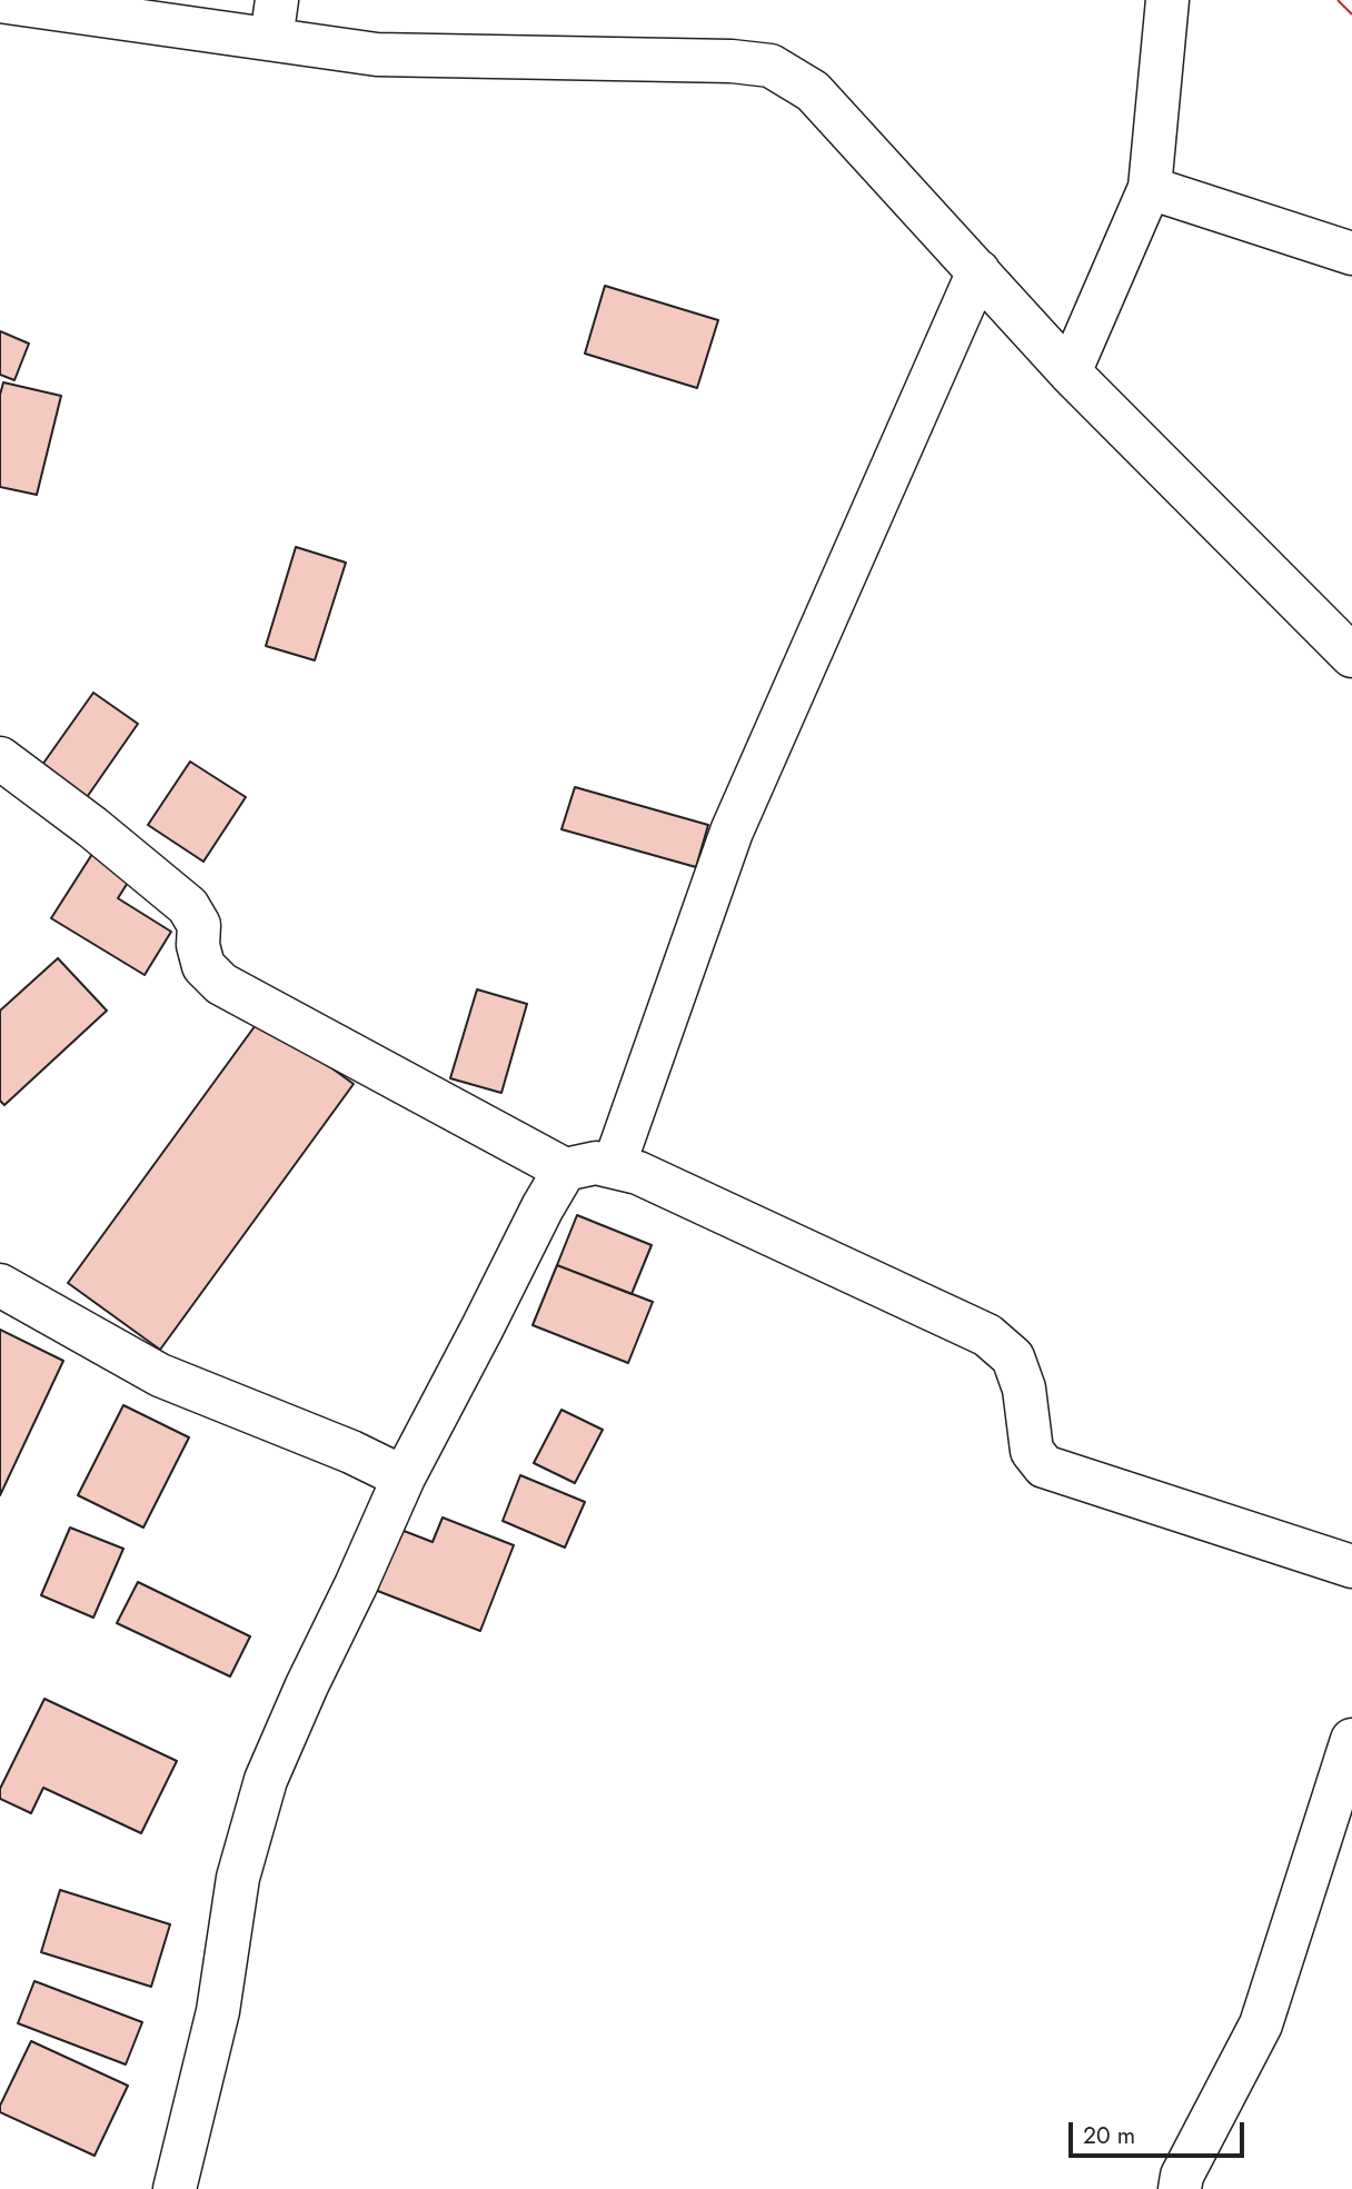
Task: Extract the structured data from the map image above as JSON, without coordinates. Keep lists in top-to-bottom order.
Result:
{
  "scale_bar": "20 m"
}
